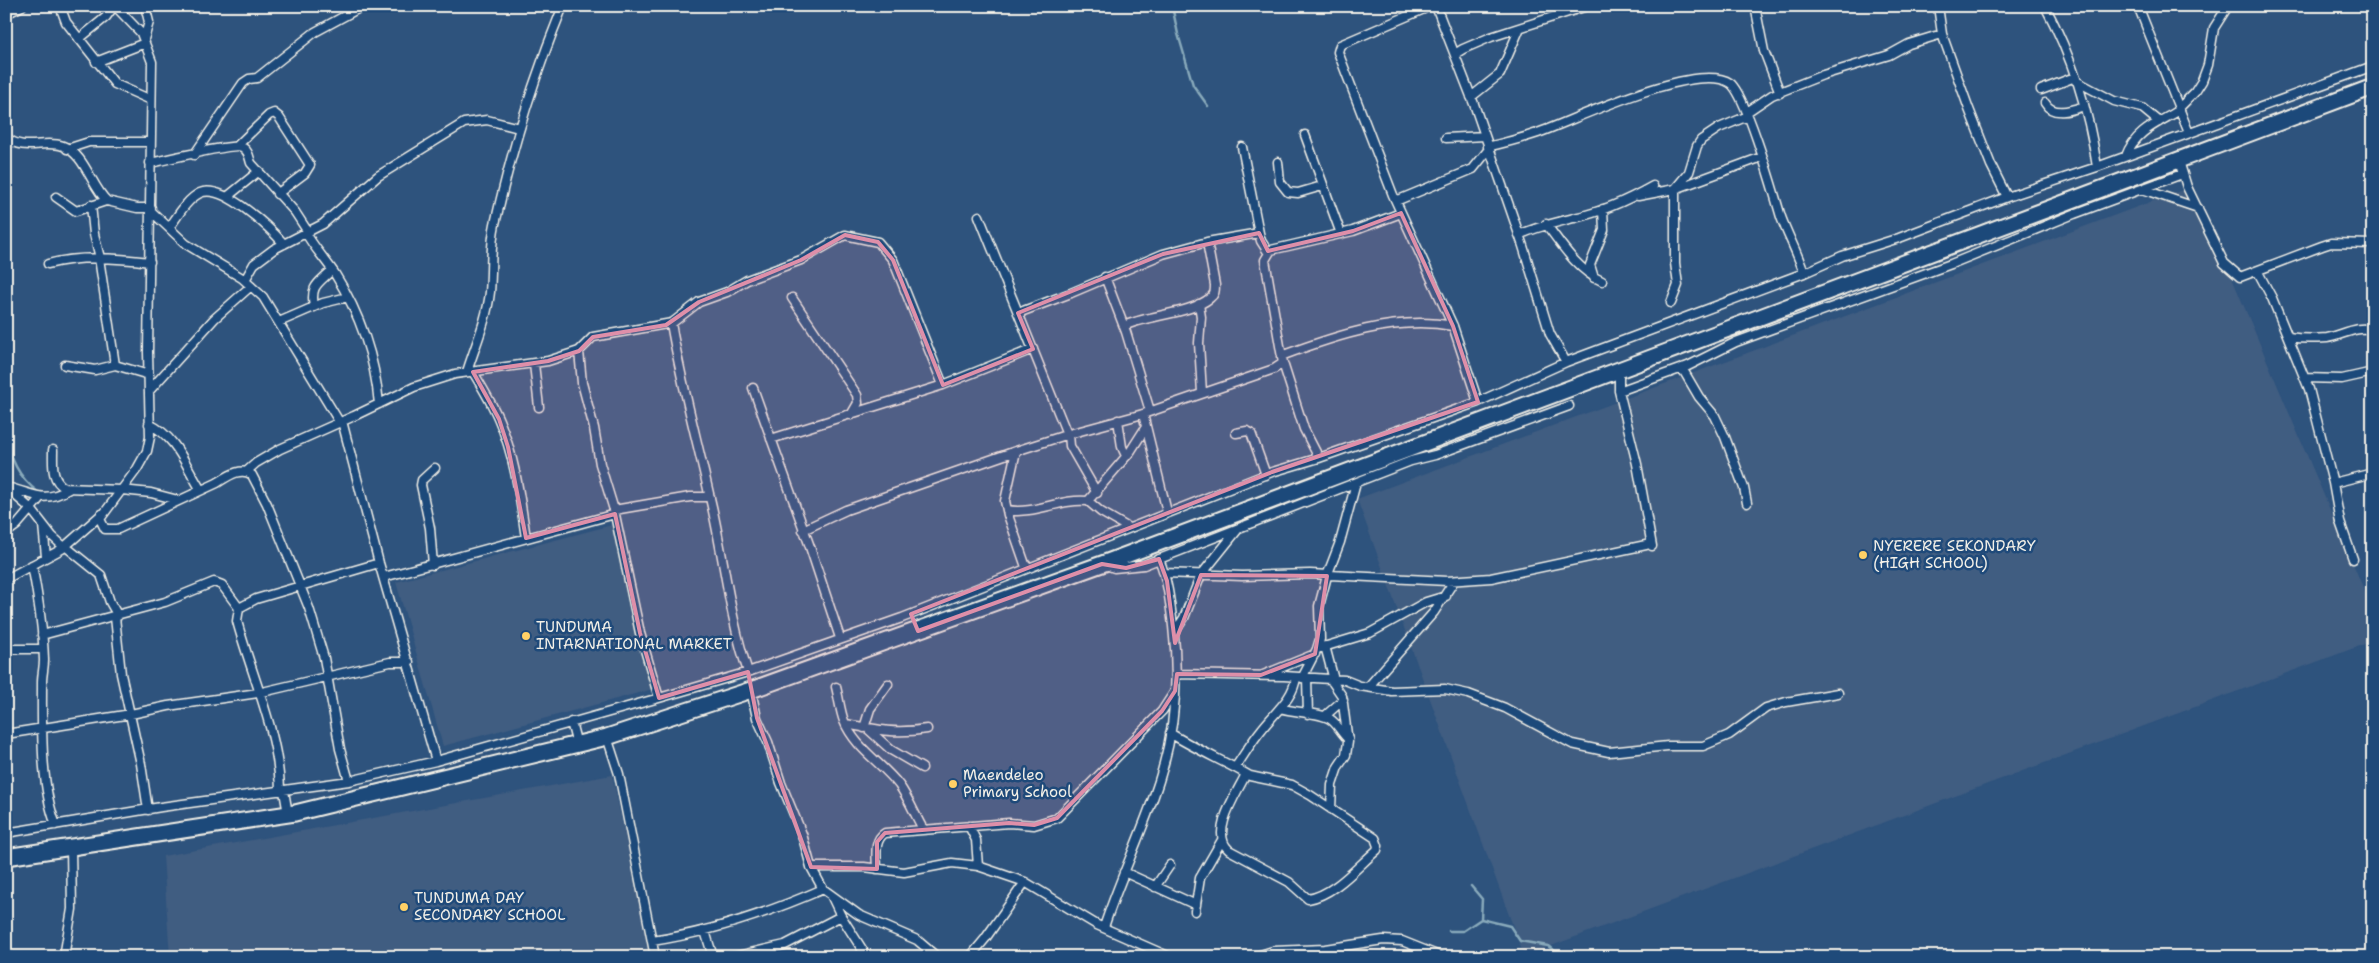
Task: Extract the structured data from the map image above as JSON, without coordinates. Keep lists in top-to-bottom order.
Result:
{
  "places": [
    "NYERERE SEKONDARY (HIGH SCHOOL)",
    "TUNDUMA INTARNATIONAL MARKET",
    "Maendeleo Primary School",
    "TUNDUMA DAY SECONDARY SCHOOL"
  ]
}
